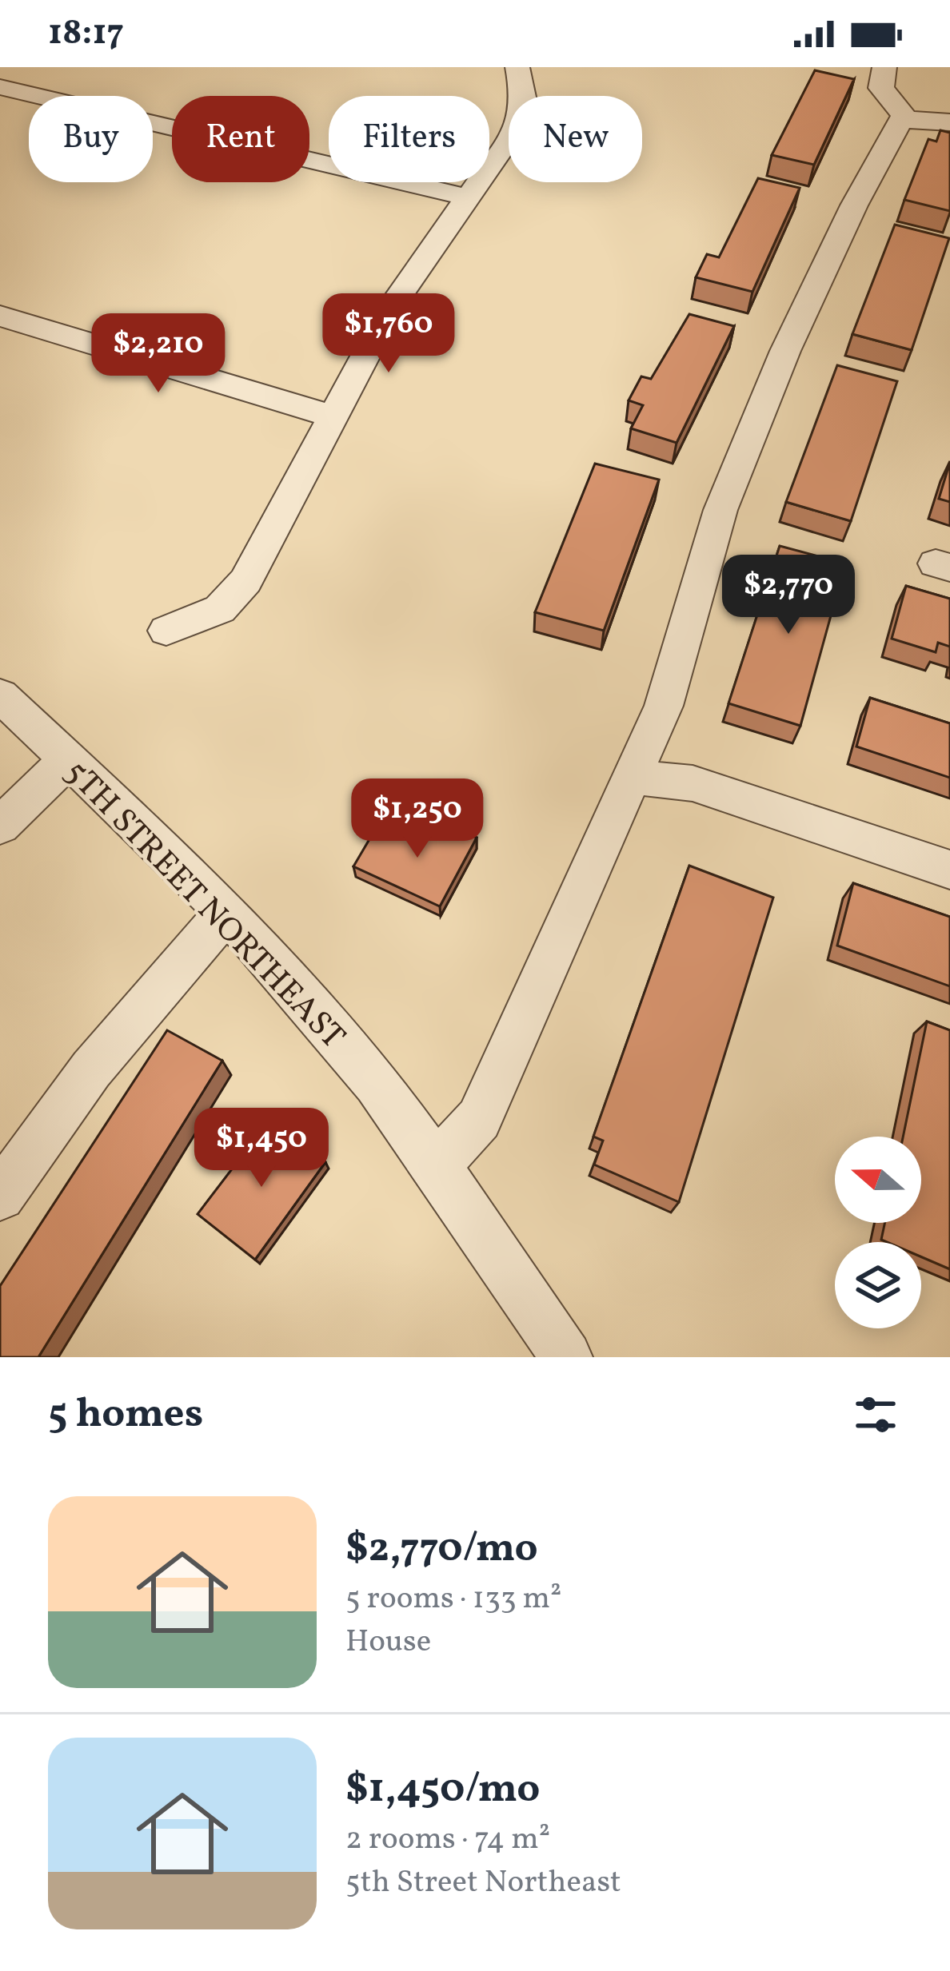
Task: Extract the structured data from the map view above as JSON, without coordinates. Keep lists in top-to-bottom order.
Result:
{
  "streets": {
    "street": ["5TH STREET NORTHEAST"]
  },
  "north": "left",
  "page": {
    "status": "18:17",
    "chip": [
      "Buy",
      "Rent",
      "Filters",
      "New"
    ],
    "price": [
      "$1,760",
      "$2,210",
      "$2,770",
      "$1,250",
      "$1,450"
    ],
    "heading": "5 homes",
    "list": [
      {
        "name": "$2,770/mo",
        "note": "5 rooms · 133 m² · House"
      },
      {
        "name": "$1,450/mo",
        "note": "2 rooms · 74 m² · 5th Street Northeast"
      }
    ]
  }
}
